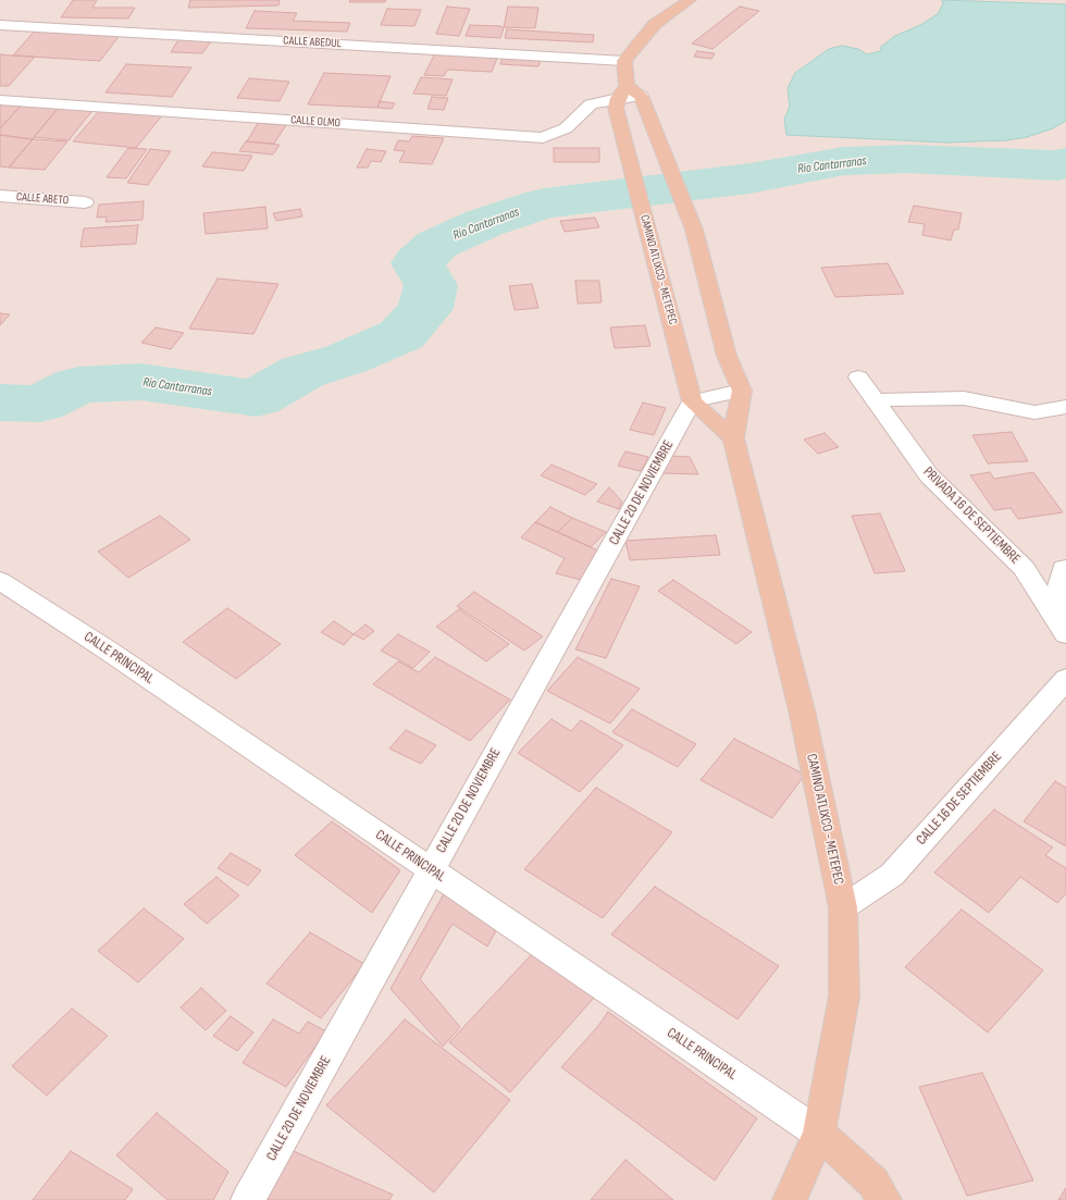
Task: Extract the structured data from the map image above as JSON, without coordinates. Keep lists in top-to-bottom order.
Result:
{
  "streets": {
    "main road": ["CAMINO ATLIXCO - METEPEC"],
    "street": [
      "CALLE ABEDUL",
      "CALLE OLMO",
      "CALLE ABETO",
      "CALLE 20 DE NOVIEMBRE",
      "PRIVADA 16 DE SEPTIEMBRE",
      "CALLE PRINCIPAL",
      "CALLE 16 DE SEPTIEMBRE"
    ]
  },
  "crossings": [
    ["CALLE ABEDUL", "CAMINO ATLIXCO - METEPEC"],
    ["CALLE OLMO", "CAMINO ATLIXCO - METEPEC"],
    ["CAMINO ATLIXCO - METEPEC", "CALLE 20 DE NOVIEMBRE"],
    ["CAMINO ATLIXCO - METEPEC", "CALLE PRINCIPAL"],
    ["CAMINO ATLIXCO - METEPEC", "CALLE 16 DE SEPTIEMBRE"],
    ["CALLE 20 DE NOVIEMBRE", "CALLE PRINCIPAL"]
  ],
  "water": ["Rio Cantarranas"]
}
